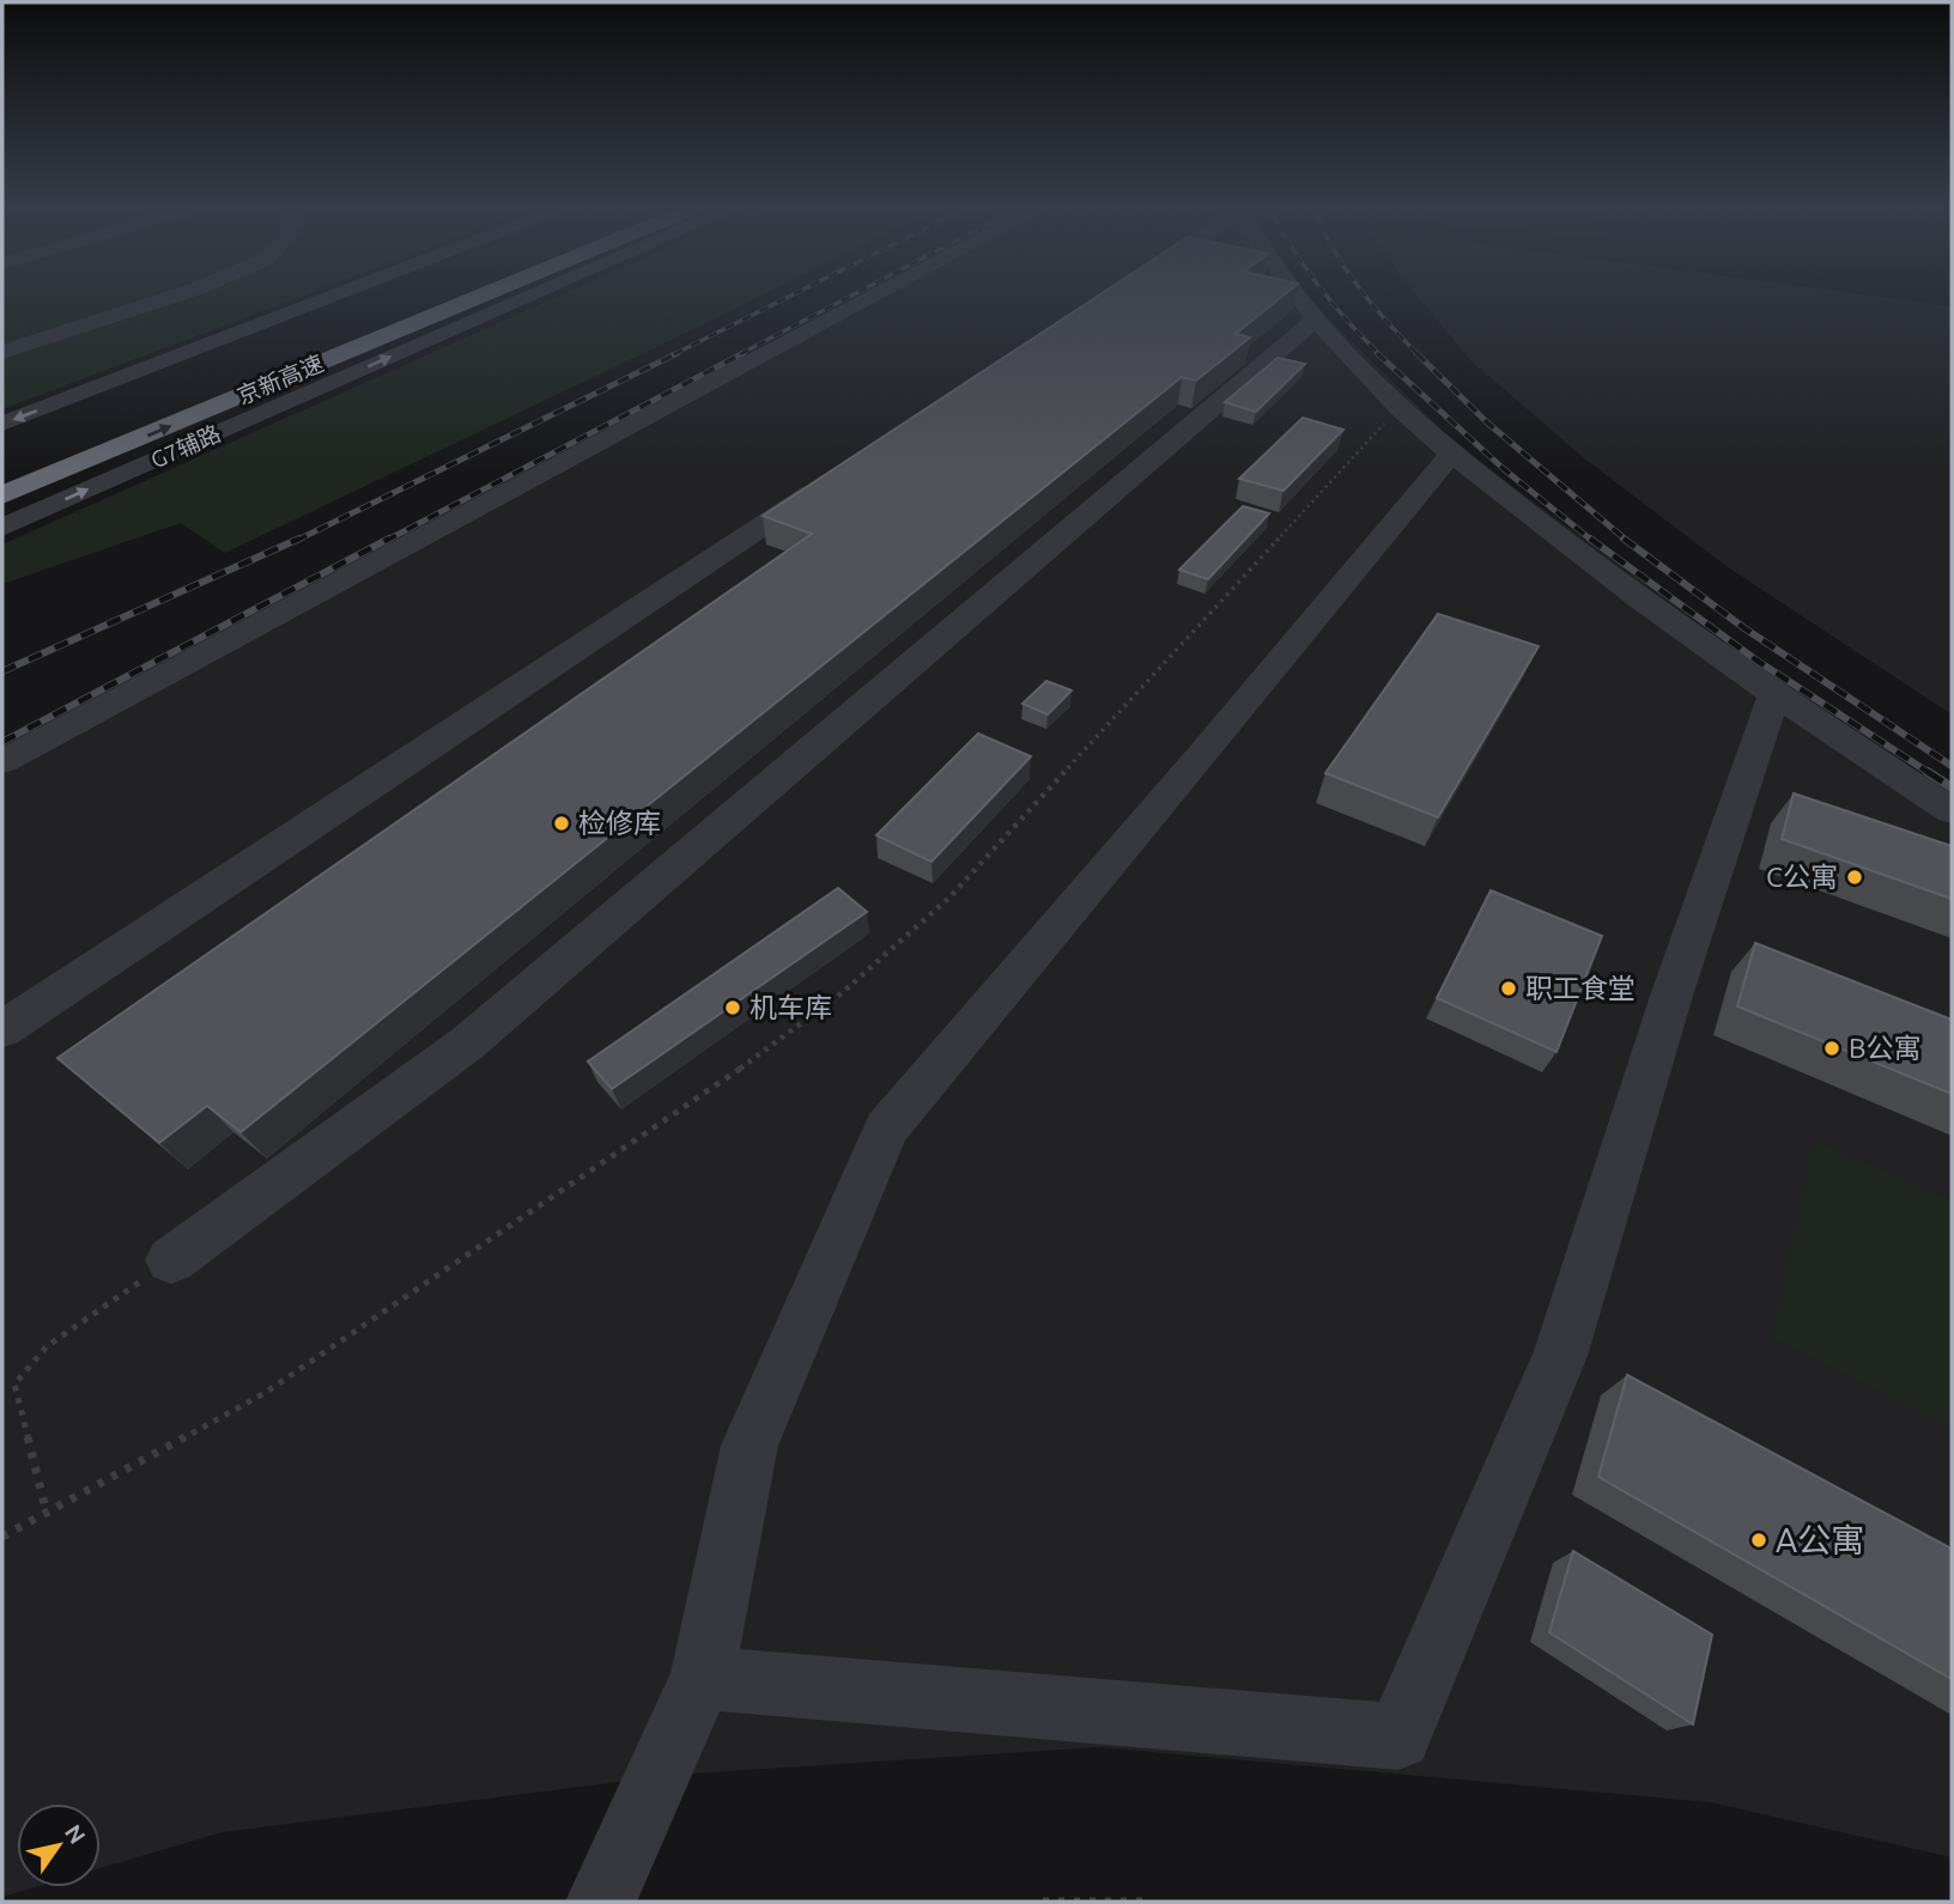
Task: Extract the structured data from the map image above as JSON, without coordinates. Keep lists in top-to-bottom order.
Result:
{
  "streets": {
    "highway": ["京新高速"],
    "street": ["G7辅路"]
  },
  "places": [
    "检修库",
    "C公寓",
    "职工食堂",
    "机车库",
    "B公寓",
    "A公寓"
  ],
  "north": "top right"
}
